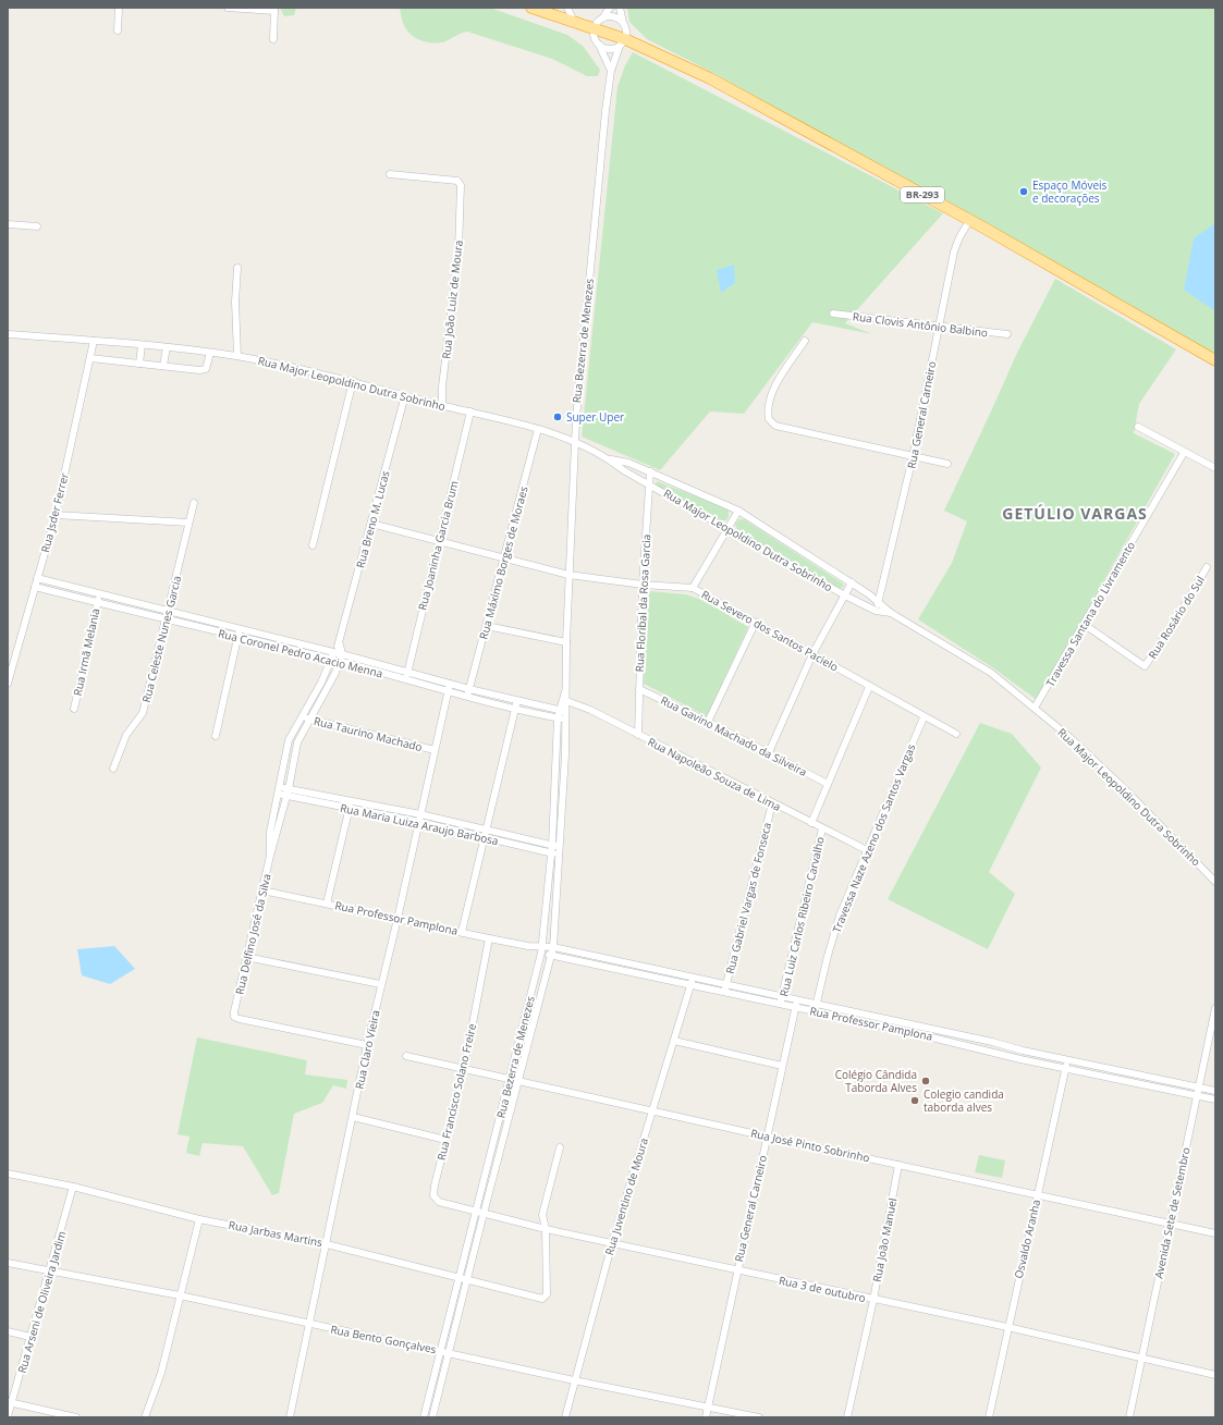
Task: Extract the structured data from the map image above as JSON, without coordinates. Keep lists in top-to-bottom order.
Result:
{
  "streets": {
    "highway": ["BR-293"],
    "street": [
      "Rua João Luiz de Moura",
      "Rua Clovis Antônio Balbino",
      "Rua Bezerra de Menezes",
      "Rua Major Leopoldino Dutra Sobrinho",
      "Rua General Carneiro",
      "Rua Jsder Ferrer",
      "Rua Breno M. Lucas",
      "Rua Joaninha Garcia Brum",
      "Rua Máximo Borges de Moraes",
      "Rua Floribal da Rosa Garcia",
      "Travessa Santana do Livramento",
      "Rua Rosário do Sul",
      "Rua Severo dos Santos Pacielo",
      "Rua Celeste Nunes Garcia",
      "Rua Irmã Melania",
      "Rua Coronel Pedro Acacio Menna",
      "Rua Taurino Machado",
      "Rua Gavino Machado da Silveira",
      "Rua Napoleão Souza de Lima",
      "Rua Maria Luiza Araujo Barbosa",
      "Travessa Naze Azeno dos Santos Vargas",
      "Rua Gabriel Vargas de Fonseca",
      "Rua Luiz Carlos Ribeiro Carvalho",
      "Rua Professor Pamplona",
      "Rua Delfino José da Silva",
      "Rua Claro Vieira",
      "Rua Francisco Solano Freire",
      "Rua José Pinto Sobrinho",
      "Rua Juventino de Moura",
      "Avenida Sete de Setembro",
      "Rua Jarbas Martins",
      "Osvaldo Aranha",
      "Rua João Manuel",
      "Rua 3 de outubro",
      "Rua Arseni de Oliveira Jardim",
      "Rua Bento Gonçalves"
    ]
  },
  "crossings": [
    ["BR-293", "Rua Bezerra de Menezes"],
    ["BR-293", "Rua General Carneiro"],
    ["Rua João Luiz de Moura", "Rua Major Leopoldino Dutra Sobrinho"],
    ["Rua Clovis Antônio Balbino", "Rua General Carneiro"],
    ["Rua Bezerra de Menezes", "Rua Major Leopoldino Dutra Sobrinho"],
    ["Rua Bezerra de Menezes", "Rua Severo dos Santos Pacielo"],
    ["Rua Bezerra de Menezes", "Rua Coronel Pedro Acacio Menna"],
    ["Rua Bezerra de Menezes", "Rua Napoleão Souza de Lima"],
    ["Rua Bezerra de Menezes", "Rua Maria Luiza Araujo Barbosa"],
    ["Rua Bezerra de Menezes", "Rua Professor Pamplona"],
    ["Rua Bezerra de Menezes", "Rua José Pinto Sobrinho"],
    ["Rua Bezerra de Menezes", "Rua Jarbas Martins"],
    ["Rua Bezerra de Menezes", "Rua 3 de outubro"],
    ["Rua Bezerra de Menezes", "Rua Bento Gonçalves"],
    ["Rua Major Leopoldino Dutra Sobrinho", "Rua General Carneiro"],
    ["Rua Major Leopoldino Dutra Sobrinho", "Rua Jsder Ferrer"],
    ["Rua Major Leopoldino Dutra Sobrinho", "Rua Breno M. Lucas"],
    ["Rua Major Leopoldino Dutra Sobrinho", "Rua Joaninha Garcia Brum"],
    ["Rua Major Leopoldino Dutra Sobrinho", "Rua Máximo Borges de Moraes"],
    ["Rua Major Leopoldino Dutra Sobrinho", "Rua Floribal da Rosa Garcia"],
    ["Rua Major Leopoldino Dutra Sobrinho", "Travessa Santana do Livramento"],
    ["Rua General Carneiro", "Rua Professor Pamplona"],
    ["Rua General Carneiro", "Rua José Pinto Sobrinho"],
    ["Rua General Carneiro", "Rua 3 de outubro"],
    ["Rua General Carneiro", "Rua Bento Gonçalves"],
    ["Rua Jsder Ferrer", "Rua Coronel Pedro Acacio Menna"],
    ["Rua Breno M. Lucas", "Rua Severo dos Santos Pacielo"],
    ["Rua Breno M. Lucas", "Rua Coronel Pedro Acacio Menna"],
    ["Rua Breno M. Lucas", "Rua Delfino José da Silva"],
    ["Rua Joaninha Garcia Brum", "Rua Severo dos Santos Pacielo"],
    ["Rua Joaninha Garcia Brum", "Rua Coronel Pedro Acacio Menna"],
    ["Rua Máximo Borges de Moraes", "Rua Severo dos Santos Pacielo"],
    ["Rua Máximo Borges de Moraes", "Rua Coronel Pedro Acacio Menna"],
    ["Rua Floribal da Rosa Garcia", "Rua Severo dos Santos Pacielo"],
    ["Rua Floribal da Rosa Garcia", "Rua Gavino Machado da Silveira"],
    ["Rua Floribal da Rosa Garcia", "Rua Napoleão Souza de Lima"],
    ["Travessa Santana do Livramento", "Rua Rosário do Sul"],
    ["Rua Severo dos Santos Pacielo", "Travessa Naze Azeno dos Santos Vargas"],
    ["Rua Celeste Nunes Garcia", "Rua Coronel Pedro Acacio Menna"],
    ["Rua Irmã Melania", "Rua Coronel Pedro Acacio Menna"],
    ["Rua Coronel Pedro Acacio Menna", "Rua Delfino José da Silva"],
    ["Rua Coronel Pedro Acacio Menna", "Rua Claro Vieira"],
    ["Rua Taurino Machado", "Rua Delfino José da Silva"],
    ["Rua Taurino Machado", "Rua Claro Vieira"],
    ["Rua Napoleão Souza de Lima", "Travessa Naze Azeno dos Santos Vargas"],
    ["Rua Napoleão Souza de Lima", "Rua Gabriel Vargas de Fonseca"],
    ["Rua Napoleão Souza de Lima", "Rua Luiz Carlos Ribeiro Carvalho"],
    ["Rua Maria Luiza Araujo Barbosa", "Rua Delfino José da Silva"],
    ["Rua Maria Luiza Araujo Barbosa", "Rua Claro Vieira"],
    ["Travessa Naze Azeno dos Santos Vargas", "Rua Professor Pamplona"],
    ["Rua Gabriel Vargas de Fonseca", "Rua Professor Pamplona"],
    ["Rua Luiz Carlos Ribeiro Carvalho", "Rua Professor Pamplona"],
    ["Rua Professor Pamplona", "Rua Delfino José da Silva"],
    ["Rua Professor Pamplona", "Rua Claro Vieira"],
    ["Rua Professor Pamplona", "Rua Francisco Solano Freire"],
    ["Rua Professor Pamplona", "Rua Juventino de Moura"],
    ["Rua Professor Pamplona", "Avenida Sete de Setembro"],
    ["Rua Professor Pamplona", "Osvaldo Aranha"],
    ["Rua Delfino José da Silva", "Rua Claro Vieira"],
    ["Rua Claro Vieira", "Rua Jarbas Martins"],
    ["Rua Claro Vieira", "Rua Bento Gonçalves"],
    ["Rua Francisco Solano Freire", "Rua José Pinto Sobrinho"],
    ["Rua Francisco Solano Freire", "Rua 3 de outubro"],
    ["Rua José Pinto Sobrinho", "Rua Juventino de Moura"],
    ["Rua José Pinto Sobrinho", "Avenida Sete de Setembro"],
    ["Rua José Pinto Sobrinho", "Osvaldo Aranha"],
    ["Rua José Pinto Sobrinho", "Rua João Manuel"],
    ["Rua Juventino de Moura", "Rua 3 de outubro"],
    ["Rua Juventino de Moura", "Rua Bento Gonçalves"],
    ["Avenida Sete de Setembro", "Rua 3 de outubro"],
    ["Rua Jarbas Martins", "Rua 3 de outubro"],
    ["Rua Jarbas Martins", "Rua Arseni de Oliveira Jardim"],
    ["Osvaldo Aranha", "Rua 3 de outubro"],
    ["Rua João Manuel", "Rua 3 de outubro"],
    ["Rua Arseni de Oliveira Jardim", "Rua Bento Gonçalves"]
  ],
  "districts": ["GETÚLIO VARGAS"],
  "places": [
    "Espaço Móveis e decorações",
    "Super Uper",
    "Colégio Cândida Taborda Alves",
    "Colegio candida taborda alves"
  ]
}
